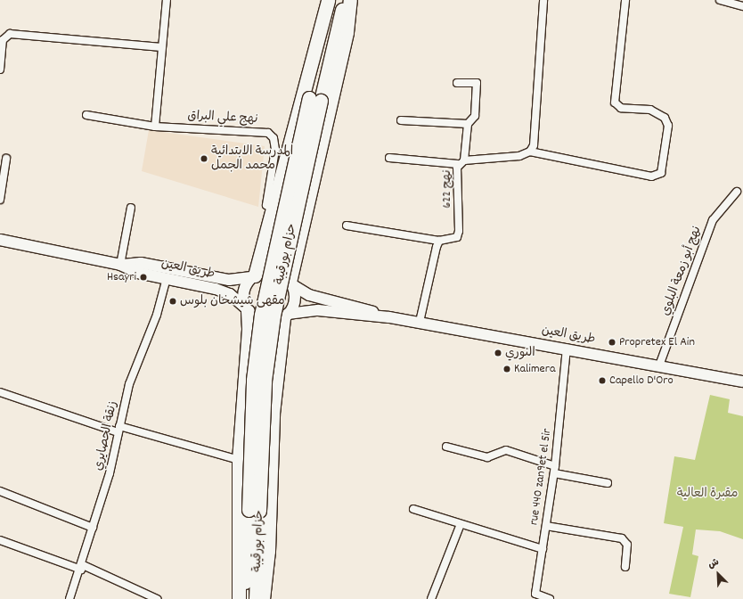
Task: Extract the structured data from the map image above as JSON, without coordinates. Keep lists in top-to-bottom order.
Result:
{
  "streets": {
    "highway": ["حزام بورقيبة"],
    "main road": ["طريق العين"],
    "street": [
      "نهج علي البراق",
      "نهج 622",
      "نهج أبو زمعة البلوي",
      "زنقة الحصايري",
      "rue 440 zan9et el 5ir"
    ]
  },
  "crossings": [
    ["طريق العين", "نهج أبو زمعة البلوي"],
    ["طريق العين", "زنقة الحصايري"],
    ["طريق العين", "rue 440 zan9et el 5ir"]
  ],
  "parks": ["مقبرة العالية"],
  "places": [
    "المدرسة الابتدائية محمد الجمل",
    "Hsayri",
    "مقهى شيشخان بلوس",
    "Propretex El Ain",
    "النوري",
    "Kalimera",
    "Capello D'Oro"
  ],
  "north": "top left"
}
